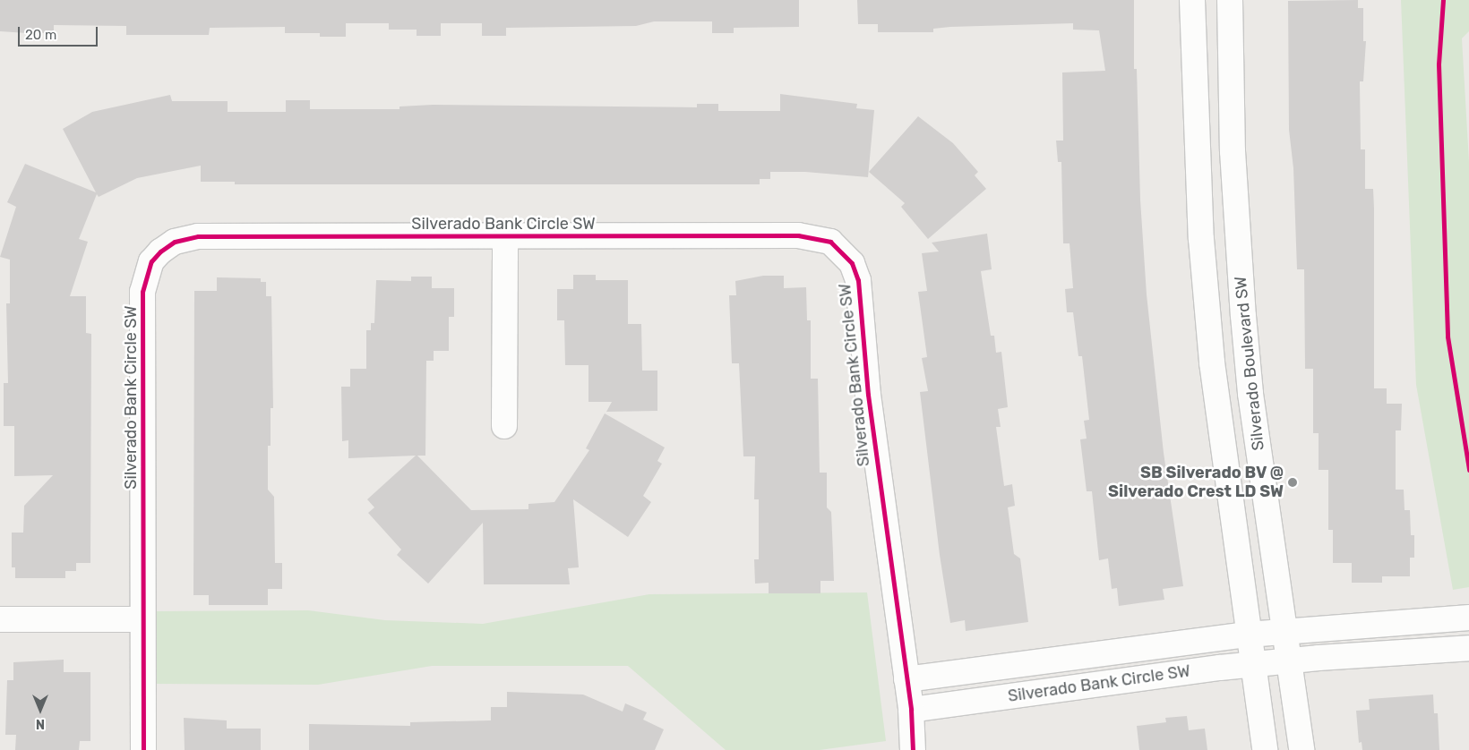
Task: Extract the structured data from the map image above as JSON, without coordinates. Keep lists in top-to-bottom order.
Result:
{
  "streets": {
    "street": ["Silverado Bank Circle SW", "Silverado Boulevard SW"]
  },
  "crossings": [
    ["Silverado Bank Circle SW", "Silverado Boulevard SW"]
  ],
  "places": ["SB Silverado BV @ Silverado Crest LD SW"],
  "scale_bar": "20 m",
  "north": "bottom"
}
